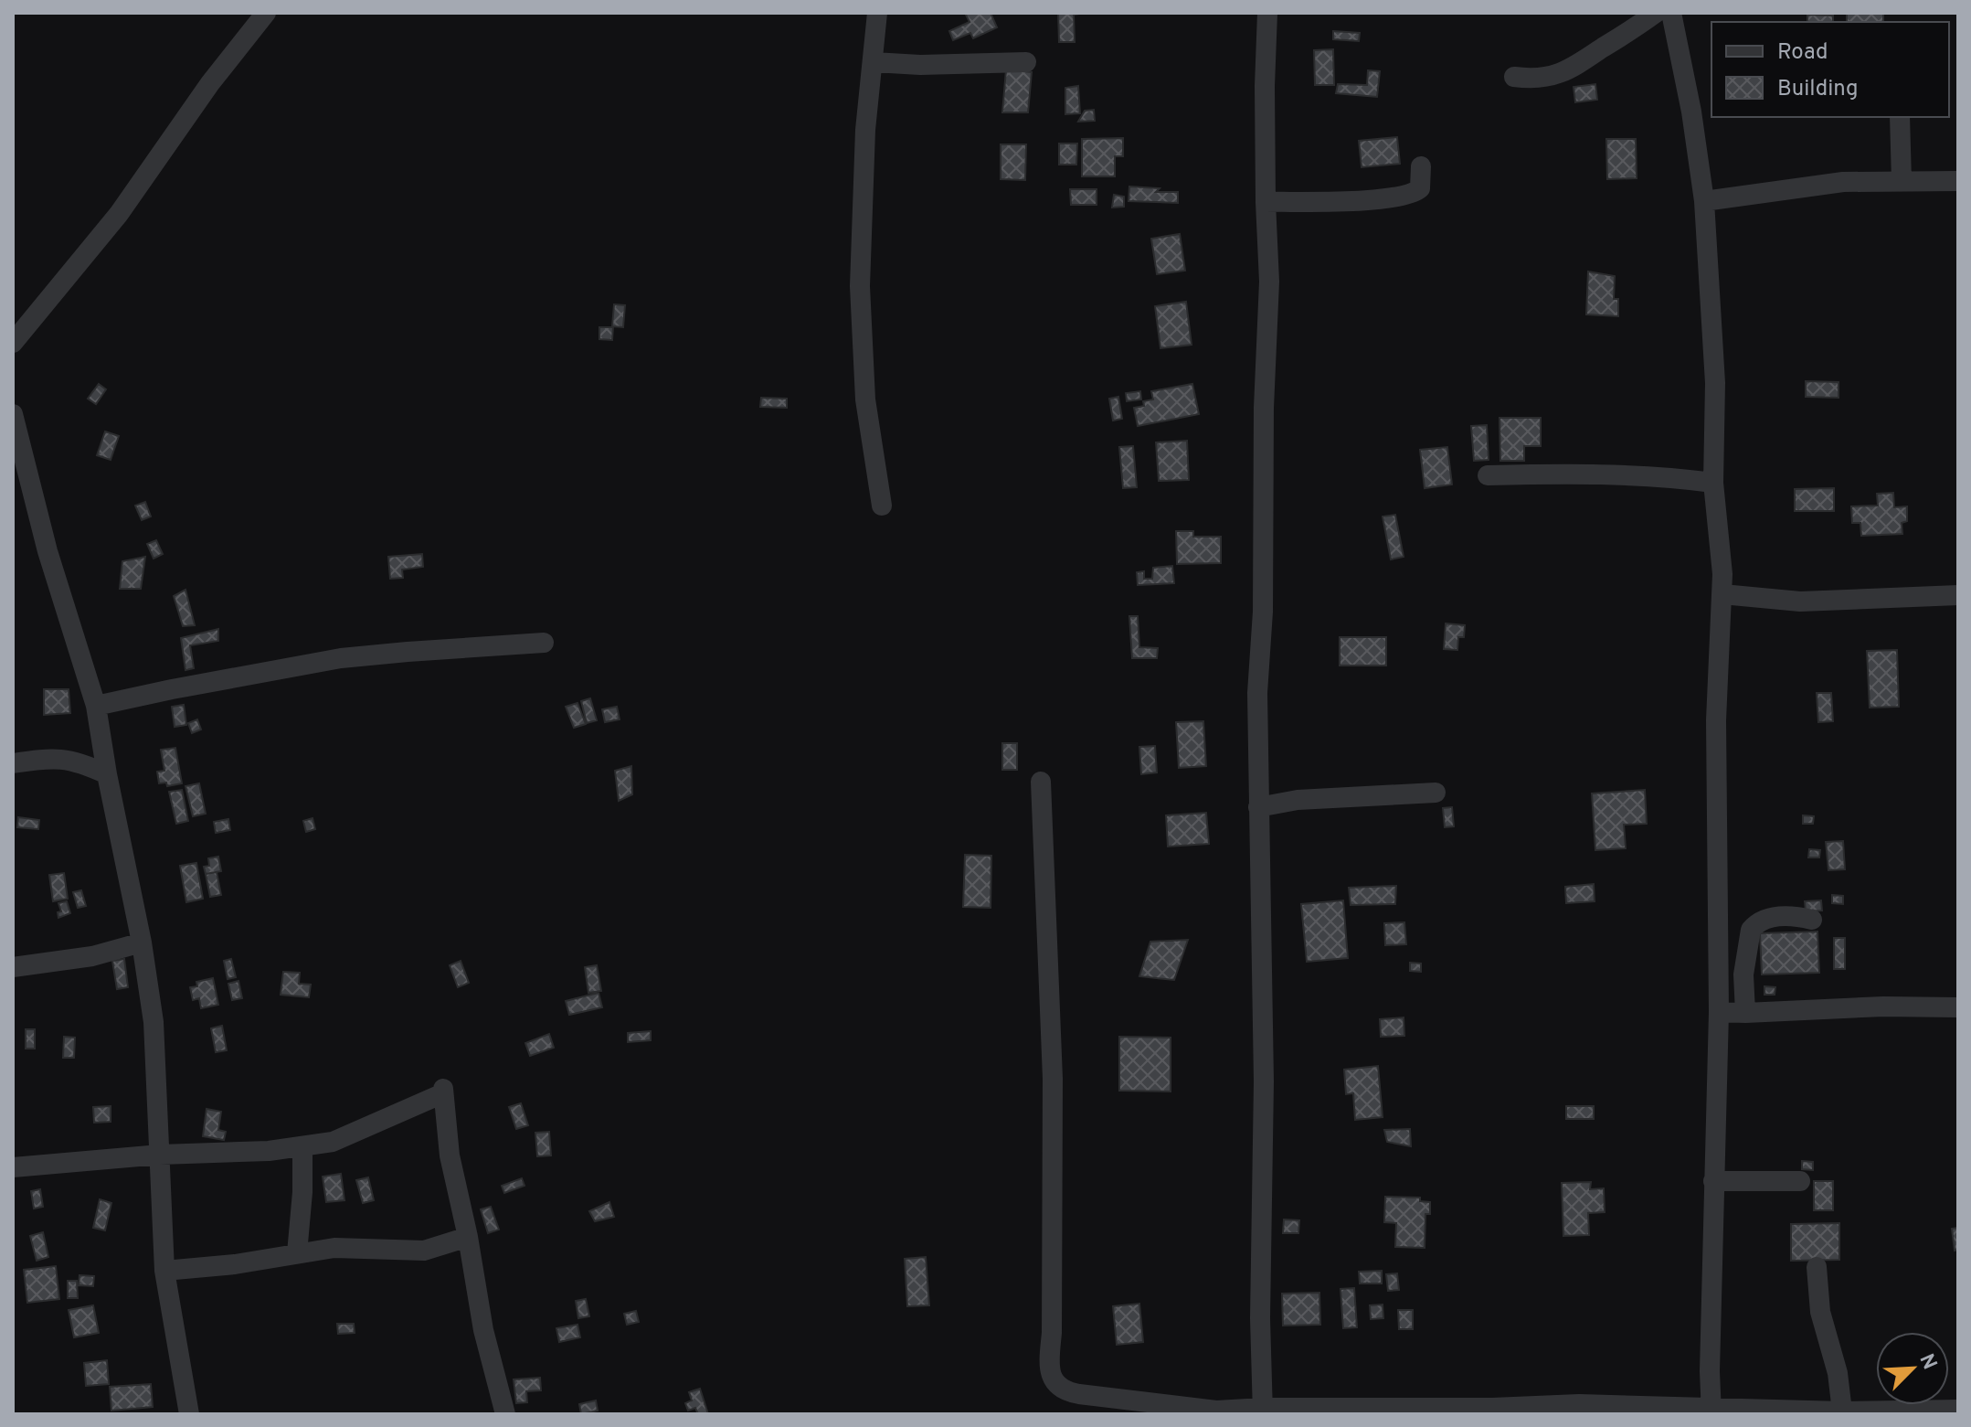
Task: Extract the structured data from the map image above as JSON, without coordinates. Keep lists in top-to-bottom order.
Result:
{
  "legend": ["Road", "Building"],
  "north": "top right"
}
